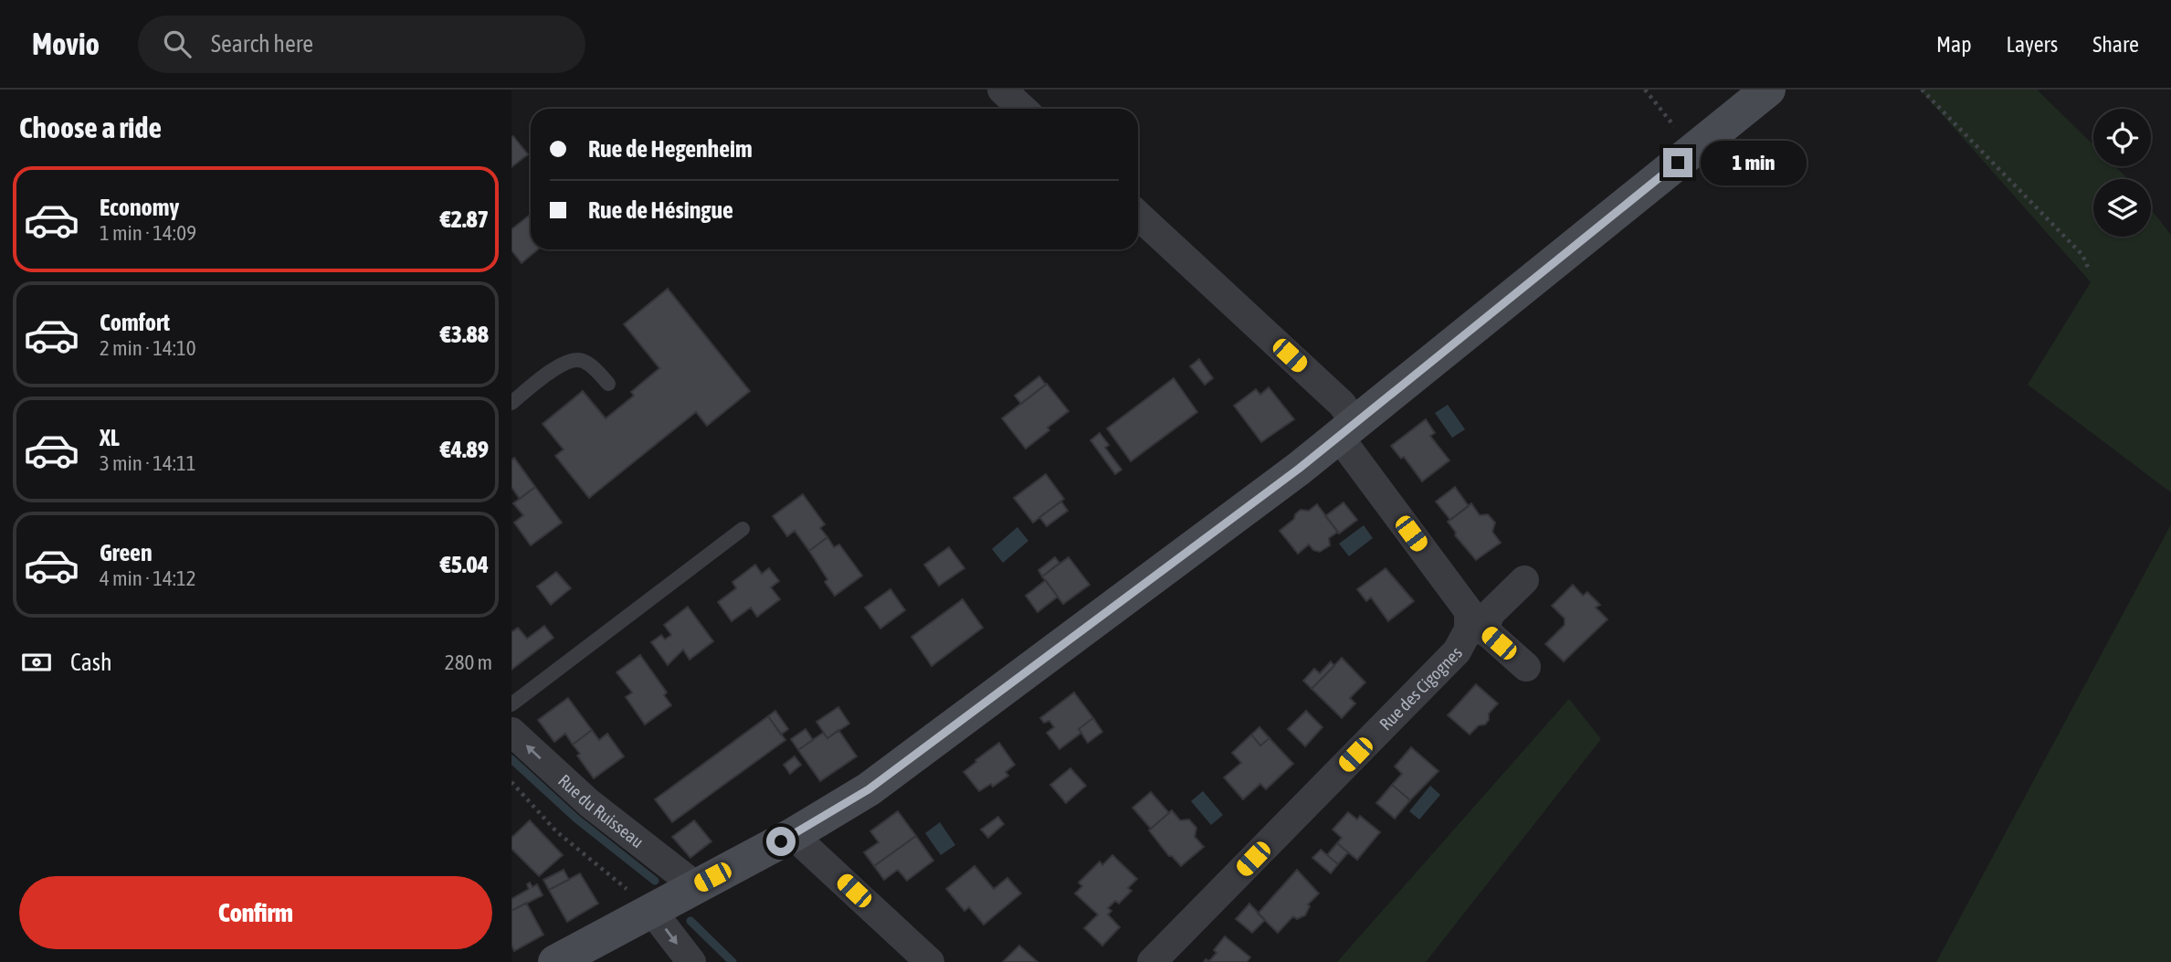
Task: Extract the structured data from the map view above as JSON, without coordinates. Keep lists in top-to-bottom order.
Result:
{
  "streets": {
    "street": ["Rue des Cigognes", "Rue du Ruisseau"]
  },
  "one_way": ["Rue du Ruisseau"],
  "page": {
    "header": "Movio",
    "search": "Search here",
    "nav": ["Map", "Layers", "Share"],
    "heading": "Choose a ride",
    "banner": ["Rue de Hegenheim", "Rue de Hésingue"],
    "bubble": "1 min",
    "list": [
      {
        "name": "Economy",
        "note": "1 min · 14:09",
        "value": "€2.87"
      },
      {
        "name": "Comfort",
        "note": "2 min · 14:10",
        "value": "€3.88"
      },
      {
        "name": "XL",
        "note": "3 min · 14:11",
        "value": "€4.89"
      },
      {
        "name": "Green",
        "note": "4 min · 14:12",
        "value": "€5.04"
      }
    ],
    "pay": ["Cash", "280 m"],
    "buttons": "Confirm"
  }
}
